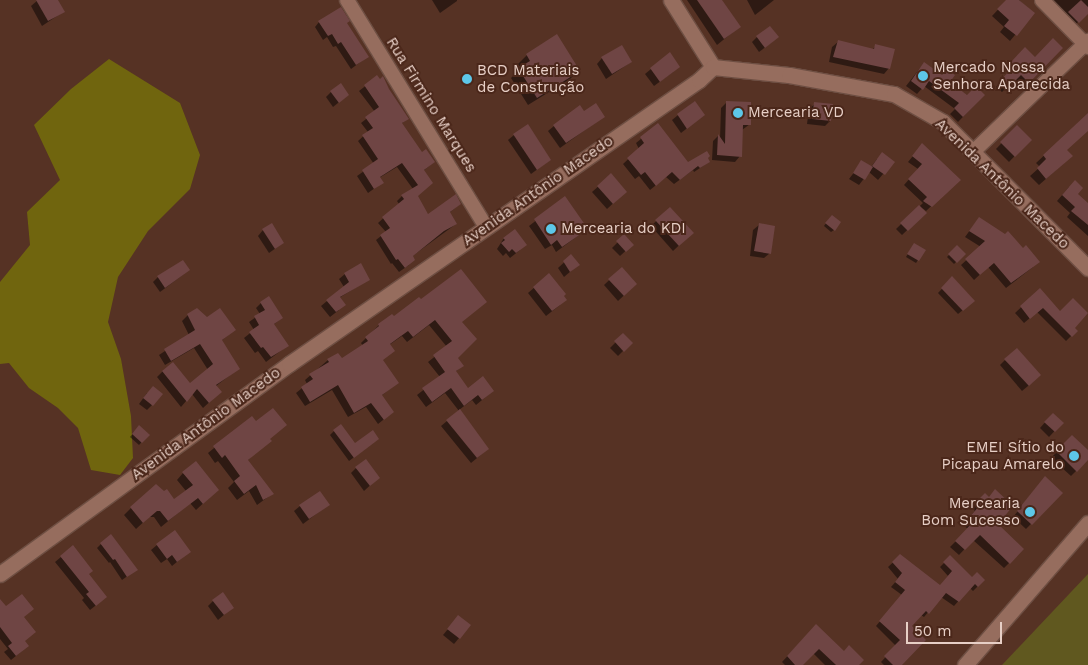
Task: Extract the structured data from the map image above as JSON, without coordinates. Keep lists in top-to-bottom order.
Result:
{
  "streets": {
    "street": ["Rua Firmino Marques", "Avenida Antônio Macedo"]
  },
  "crossings": [
    ["Rua Firmino Marques", "Avenida Antônio Macedo"]
  ],
  "places": [
    "Mercado Nossa Senhora Aparecida",
    "BCD Materiais de Construção",
    "Mercearia VD",
    "Mercearia do KDI",
    "EMEI Sítio do Picapau Amarelo",
    "Mercearia Bom Sucesso"
  ],
  "scale_bar": "50 m"
}
